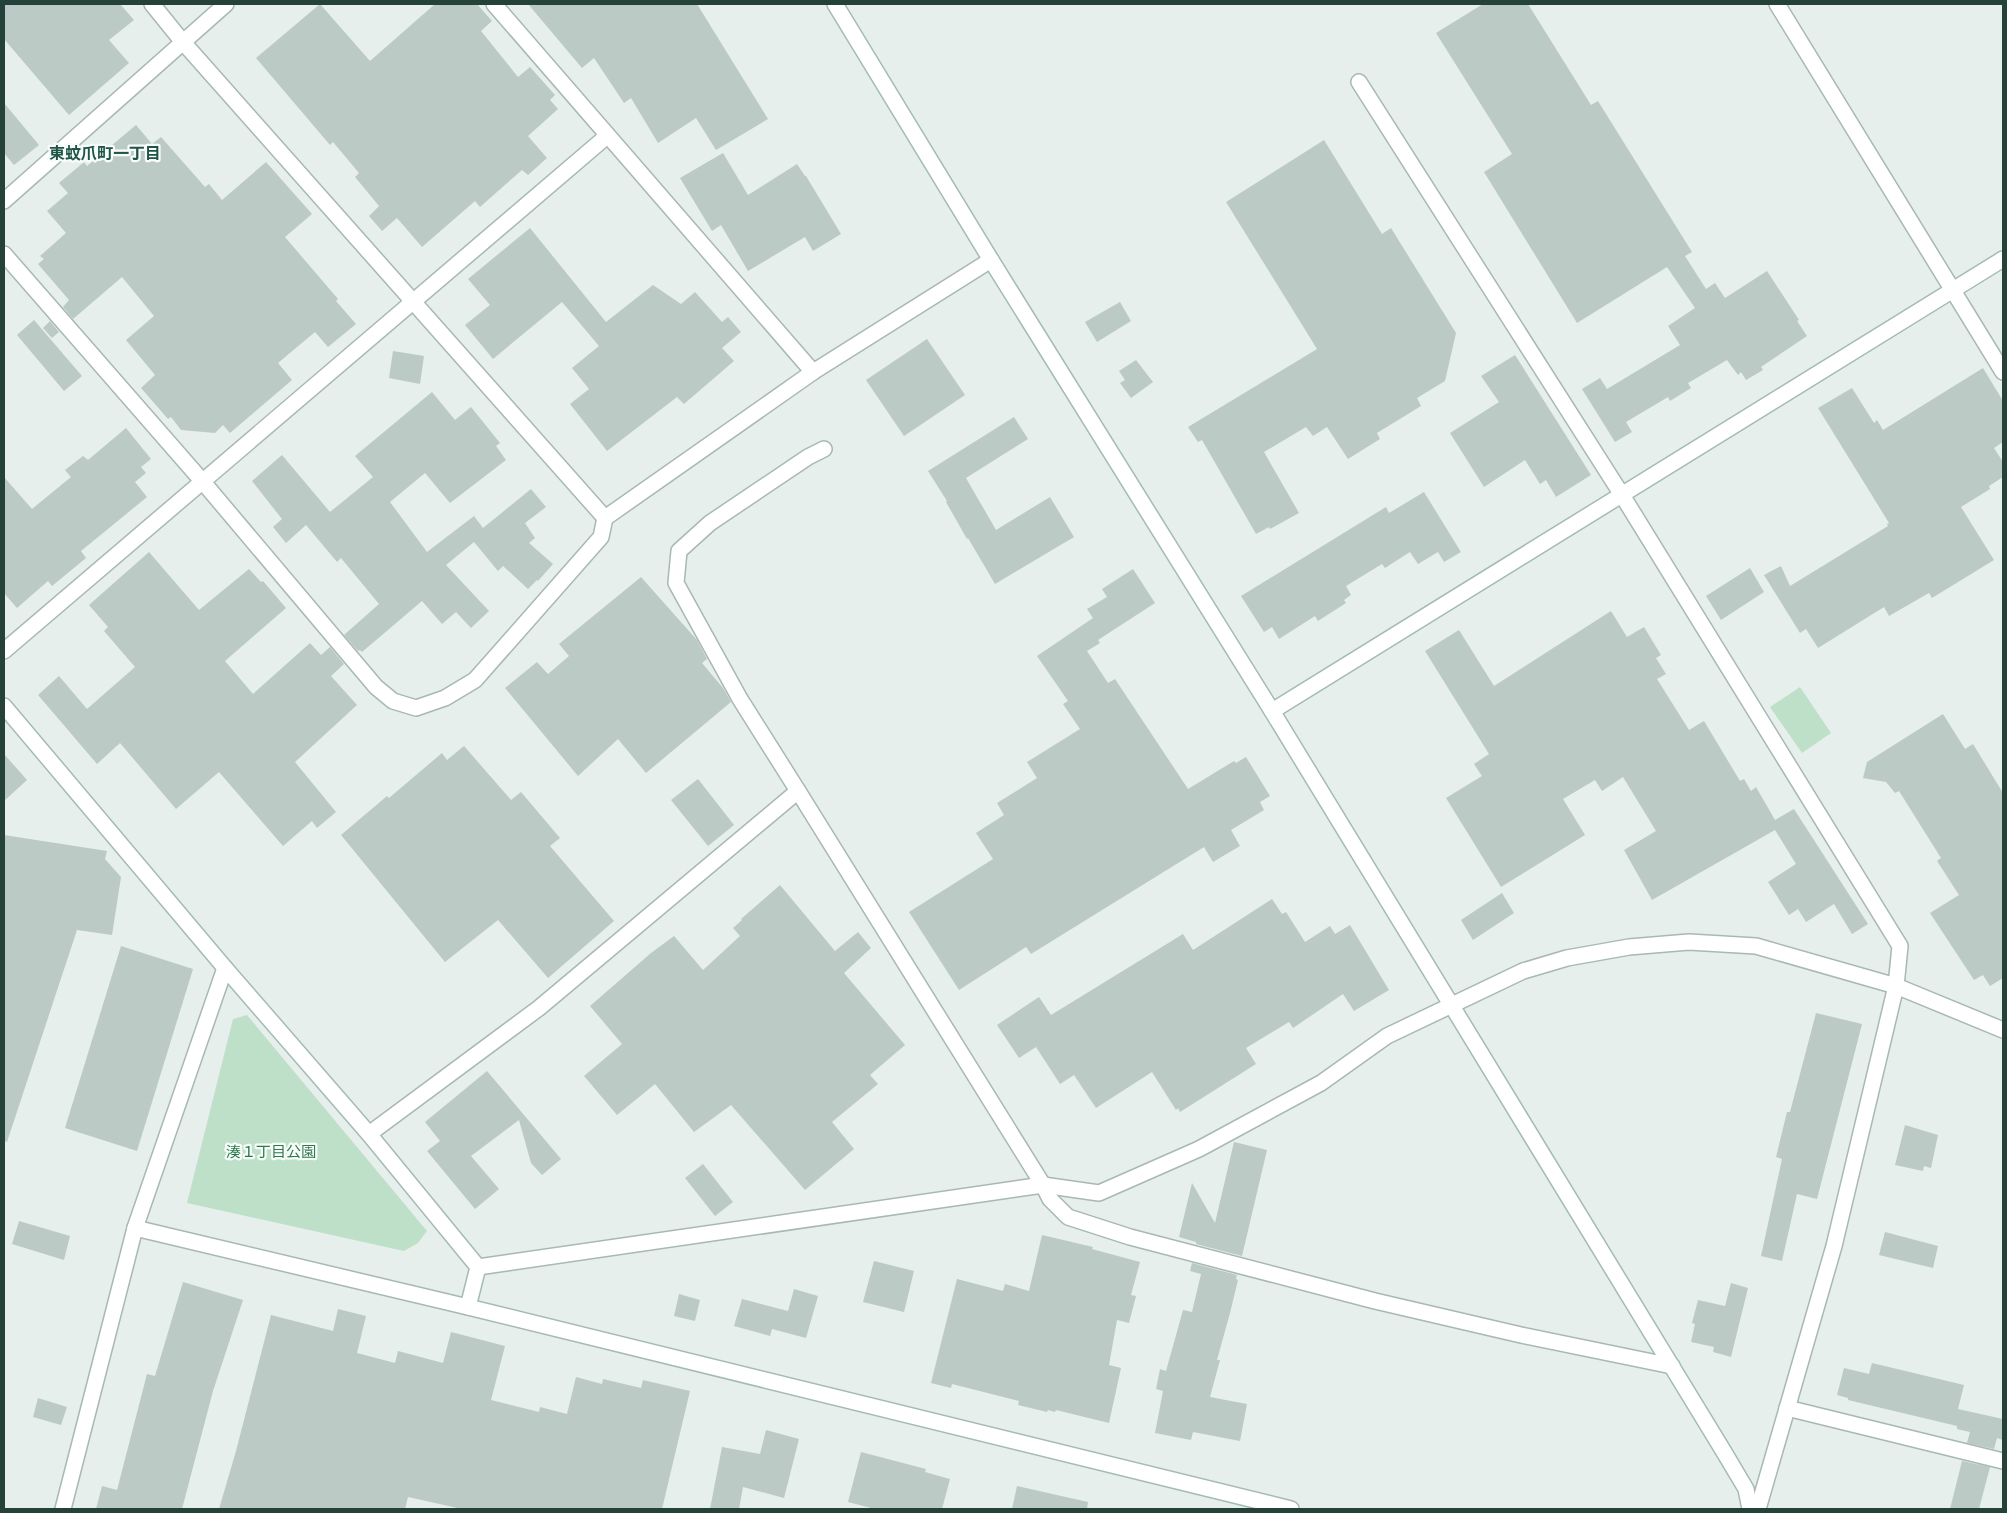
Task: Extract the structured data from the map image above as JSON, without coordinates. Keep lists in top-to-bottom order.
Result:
{
  "districts": ["東蚊爪町一丁目"],
  "parks": ["湊１丁目公園"]
}
